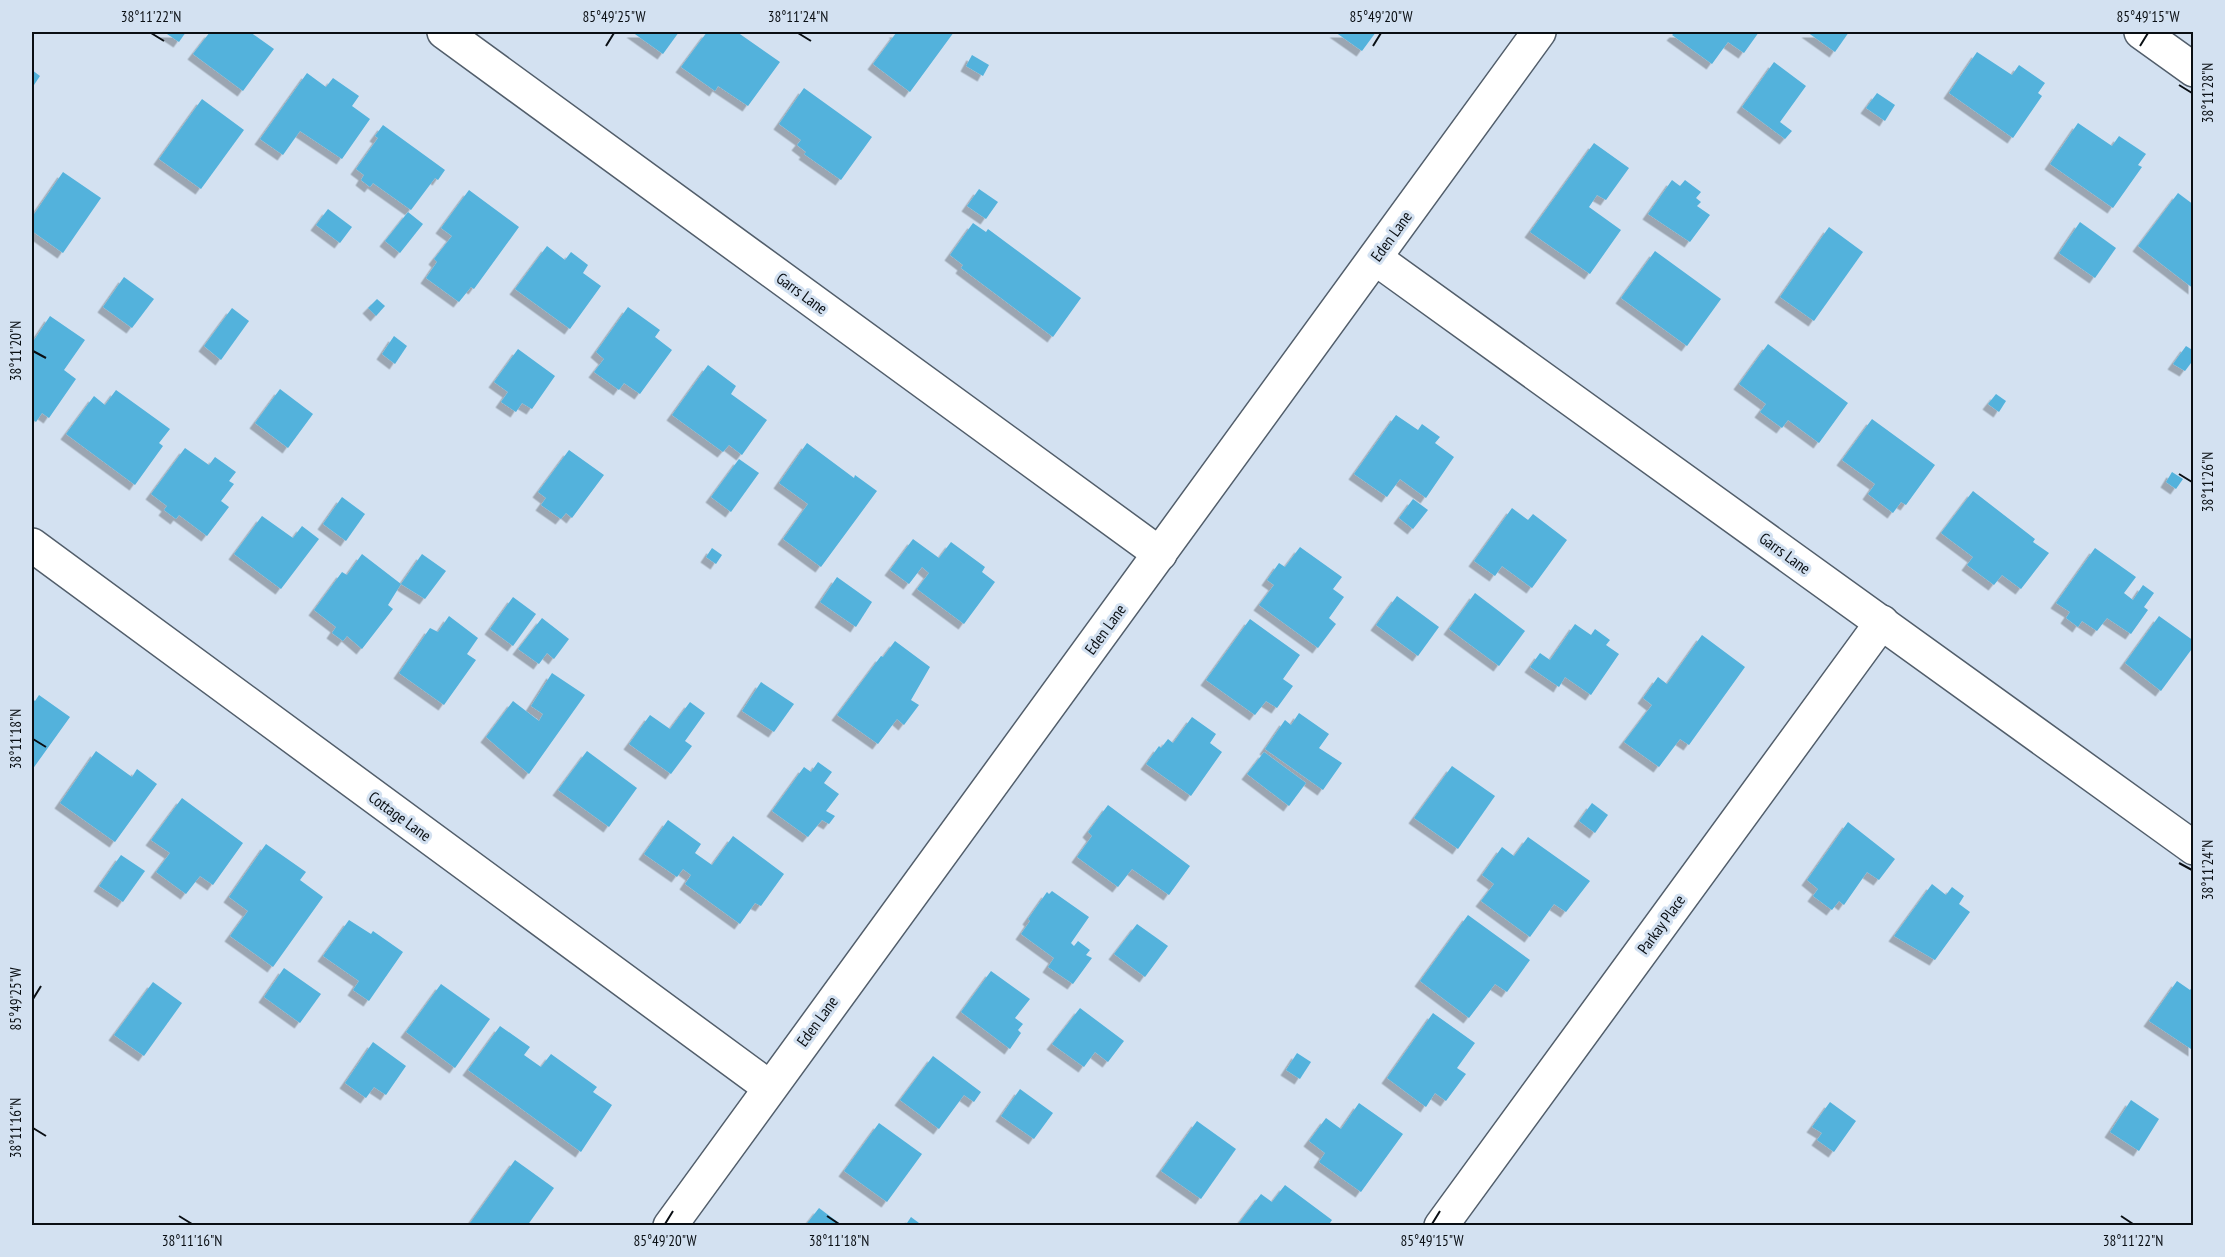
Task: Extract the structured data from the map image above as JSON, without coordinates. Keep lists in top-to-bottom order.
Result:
{
  "streets": {
    "street": [
      "Eden Lane",
      "Garrs Lane",
      "Cottage Lane",
      "Parkay Place"
    ]
  },
  "crossings": [
    ["Eden Lane", "Garrs Lane"],
    ["Eden Lane", "Cottage Lane"],
    ["Garrs Lane", "Parkay Place"]
  ],
  "coordinates": [
    "38°11'22\"N",
    "85°49'25\"W",
    "38°11'24\"N",
    "85°49'20\"W",
    "85°49'15\"W",
    "38°11'28\"N",
    "38°11'20\"N",
    "38°11'26\"N",
    "38°11'18\"N",
    "38°11'16\"N"
  ]
}
